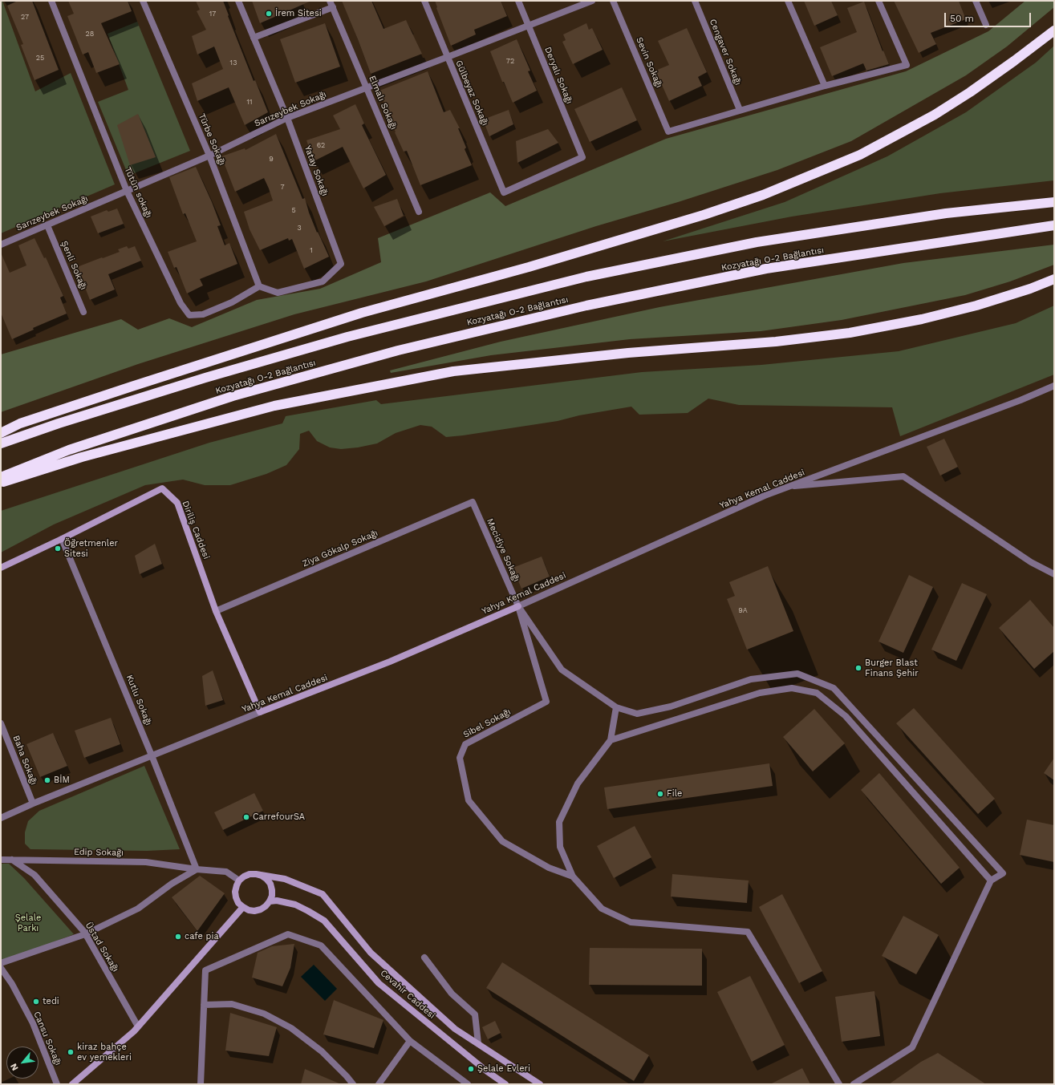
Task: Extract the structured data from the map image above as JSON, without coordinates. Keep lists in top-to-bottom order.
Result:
{
  "streets": {
    "highway": ["Kozyatağı O-2 Bağlantısı"],
    "street": [
      "Cengaver Sokağı",
      "Sevin Sokağı",
      "Deryalı Sokağı",
      "Gülbeyaz Sokağı",
      "Elmalı Sokağı",
      "Sarızeybek Sokağı",
      "Türbe Sokağı",
      "Yatay Sokağı",
      "Tütün sokağı",
      "Şenli Sokağı",
      "Yahya Kemal Caddesi",
      "Diriliş Caddesi",
      "Ziya Gökalp Sokağı",
      "Mecidiye Sokağı",
      "Kutlu Sokağı",
      "Sibel Sokağı",
      "Baha Sokağı",
      "Edip Sokağı",
      "Üstad Sokağı",
      "Cevahir Caddesi",
      "Cansu Sokağı"
    ]
  },
  "crossings": [
    ["Cengaver Sokağı", "Sevin Sokağı"],
    ["Deryalı Sokağı", "Gülbeyaz Sokağı"],
    ["Deryalı Sokağı", "Sarızeybek Sokağı"],
    ["Gülbeyaz Sokağı", "Sarızeybek Sokağı"],
    ["Elmalı Sokağı", "Sarızeybek Sokağı"],
    ["Sarızeybek Sokağı", "Türbe Sokağı"],
    ["Sarızeybek Sokağı", "Yatay Sokağı"],
    ["Sarızeybek Sokağı", "Tütün sokağı"],
    ["Sarızeybek Sokağı", "Şenli Sokağı"],
    ["Türbe Sokağı", "Yatay Sokağı"],
    ["Türbe Sokağı", "Tütün sokağı"],
    ["Yatay Sokağı", "Tütün sokağı"],
    ["Yahya Kemal Caddesi", "Diriliş Caddesi"],
    ["Yahya Kemal Caddesi", "Mecidiye Sokağı"],
    ["Yahya Kemal Caddesi", "Kutlu Sokağı"],
    ["Yahya Kemal Caddesi", "Sibel Sokağı"],
    ["Yahya Kemal Caddesi", "Baha Sokağı"],
    ["Diriliş Caddesi", "Ziya Gökalp Sokağı"],
    ["Diriliş Caddesi", "Kutlu Sokağı"],
    ["Ziya Gökalp Sokağı", "Mecidiye Sokağı"],
    ["Mecidiye Sokağı", "Sibel Sokağı"],
    ["Kutlu Sokağı", "Edip Sokağı"],
    ["Edip Sokağı", "Üstad Sokağı"],
    ["Edip Sokağı", "Cevahir Caddesi"]
  ],
  "parks": ["Şelale Parkı"],
  "places": [
    "İrem Sitesi",
    "Öğretmenler Sitesi",
    "Burger Blast Finans Şehir",
    "BİM",
    "File",
    "CarrefourSA",
    "cafe pia",
    "tedi",
    "kiraz bahçe ev yemekleri",
    "Şelale Evleri"
  ],
  "house_numbers": [
    "17",
    "27",
    "28",
    "25",
    "72",
    "13",
    "11",
    "62",
    "9",
    "7",
    "5",
    "3",
    "1",
    "9A"
  ],
  "scale_bar": "50 m",
  "north": "bottom left"
}
